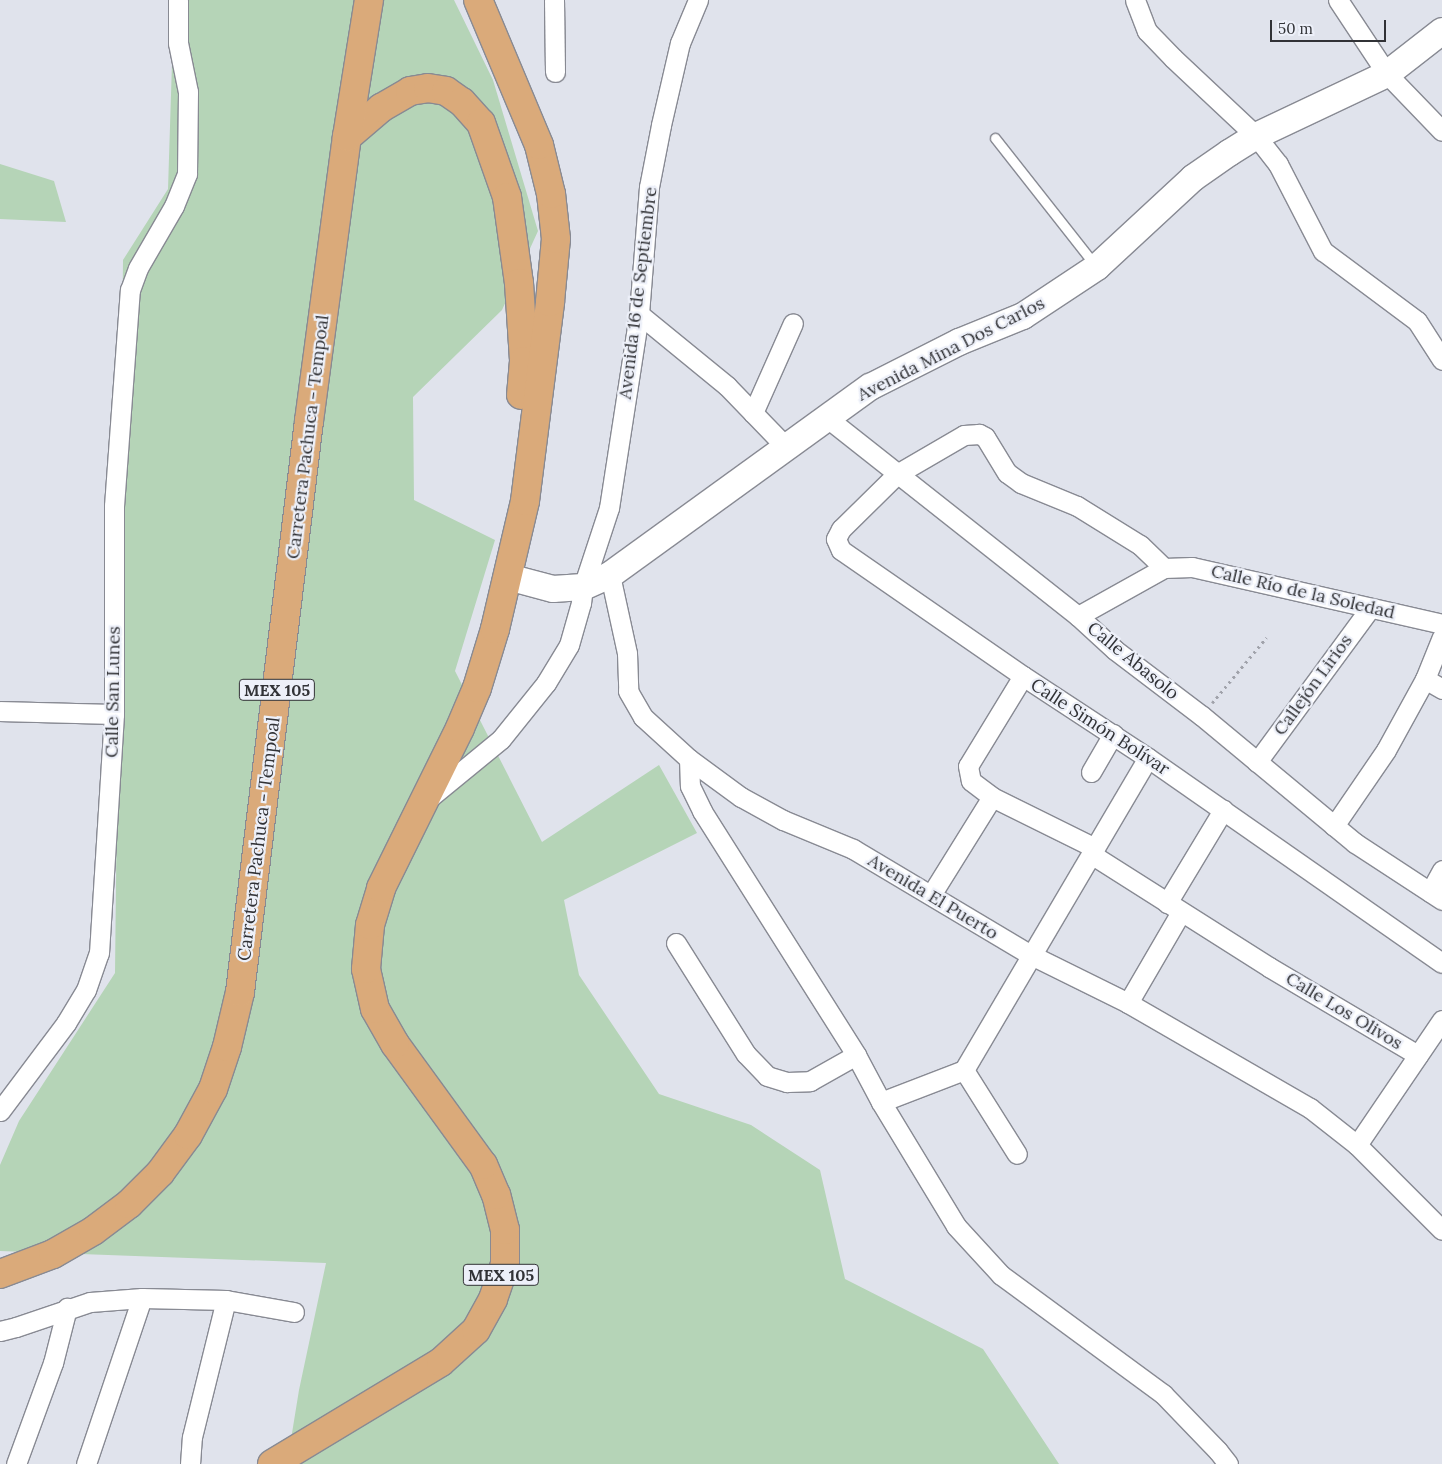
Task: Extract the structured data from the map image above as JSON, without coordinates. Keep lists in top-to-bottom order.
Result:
{
  "streets": {
    "main road": ["Carretera Pachuca - Tempoal", "MEX 105"],
    "street": [
      "Avenida 16 de Septiembre",
      "Avenida Mina Dos Carlos",
      "Calle Río de la Soledad",
      "Calle Abasolo",
      "Callejón Lirios",
      "Calle San Lunes",
      "Calle Simón Bolívar",
      "Avenida El Puerto",
      "Calle Los Olivos"
    ]
  },
  "crossings": [
    ["Avenida 16 de Septiembre", "Avenida Mina Dos Carlos"],
    ["Avenida Mina Dos Carlos", "Calle Abasolo"],
    ["Avenida Mina Dos Carlos", "MEX 105"],
    ["Avenida Mina Dos Carlos", "Avenida El Puerto"],
    ["Calle Río de la Soledad", "Callejón Lirios"],
    ["Calle Río de la Soledad", "Calle Simón Bolívar"],
    ["Calle Abasolo", "Callejón Lirios"],
    ["Calle Abasolo", "Calle Simón Bolívar"]
  ],
  "scale_bar": "50 m"
}
